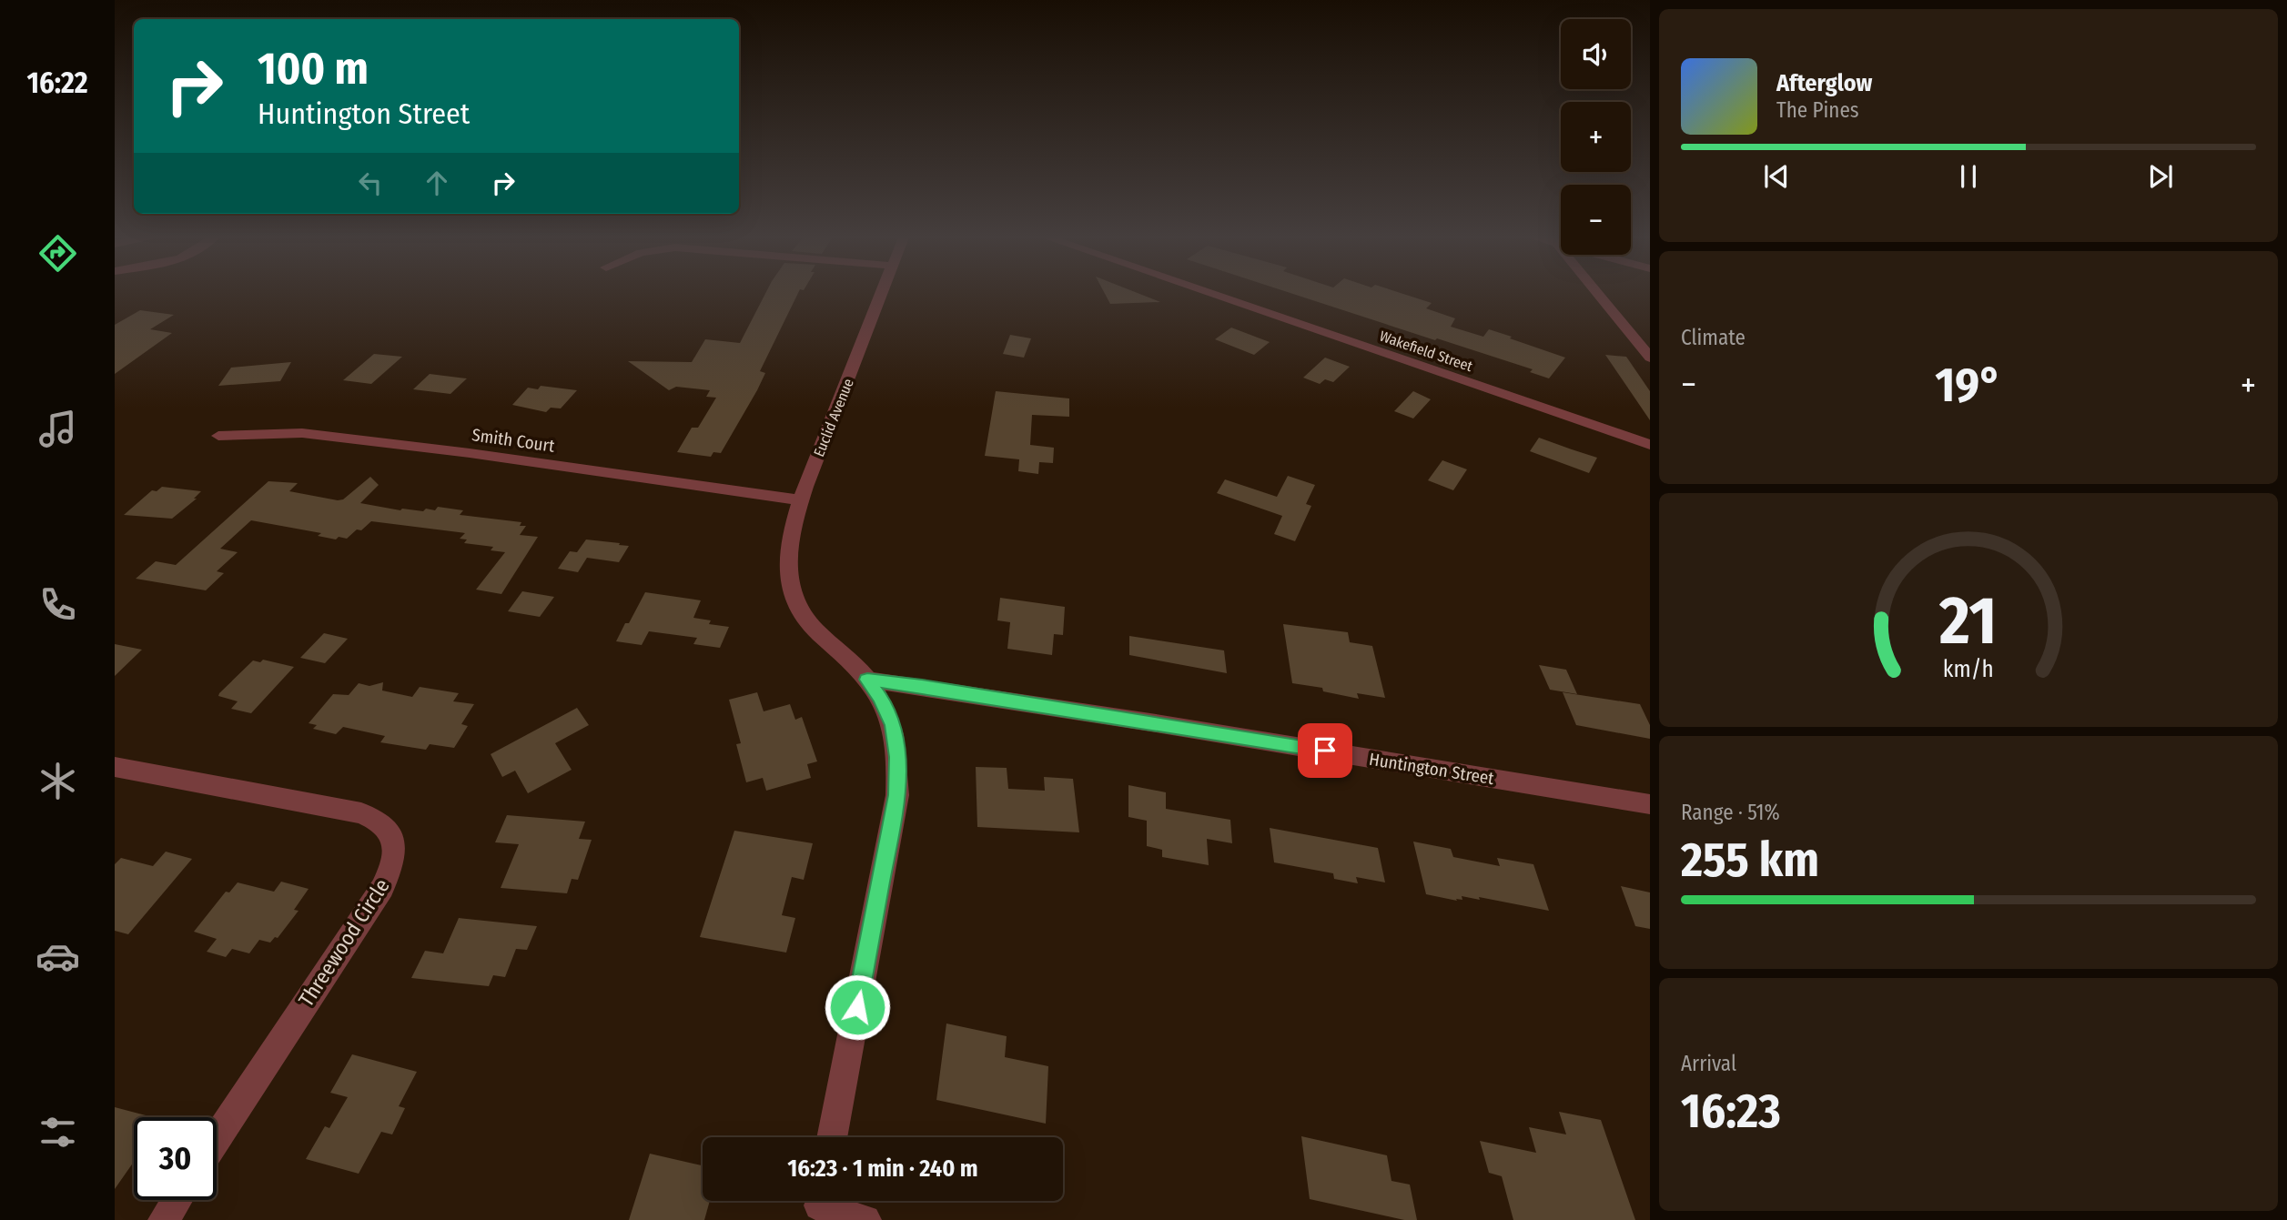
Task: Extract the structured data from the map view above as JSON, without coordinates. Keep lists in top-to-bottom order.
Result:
{
  "streets": {
    "street": [
      "Wakefield Street",
      "Euclid Avenue",
      "Smith Court",
      "Huntington Street",
      "Threewood Circle"
    ]
  },
  "crossings": [
    ["Euclid Avenue", "Smith Court"],
    ["Euclid Avenue", "Huntington Street"]
  ],
  "page": {
    "tabs": "16:22",
    "map_buttons": ["+", "−"],
    "turn": ["100 m", "Huntington Street"],
    "song": ["Afterglow", "The Pines"],
    "tile": [
      "Climate",
      ["Range · 51%", "255 km"],
      ["Arrival", "16:23"]
    ],
    "heat": ["−", "19°", "+"],
    "limit": "30",
    "trip": "16:23 · 1 min · 240 m",
    "gauge": ["21", "km/h"]
  }
}
